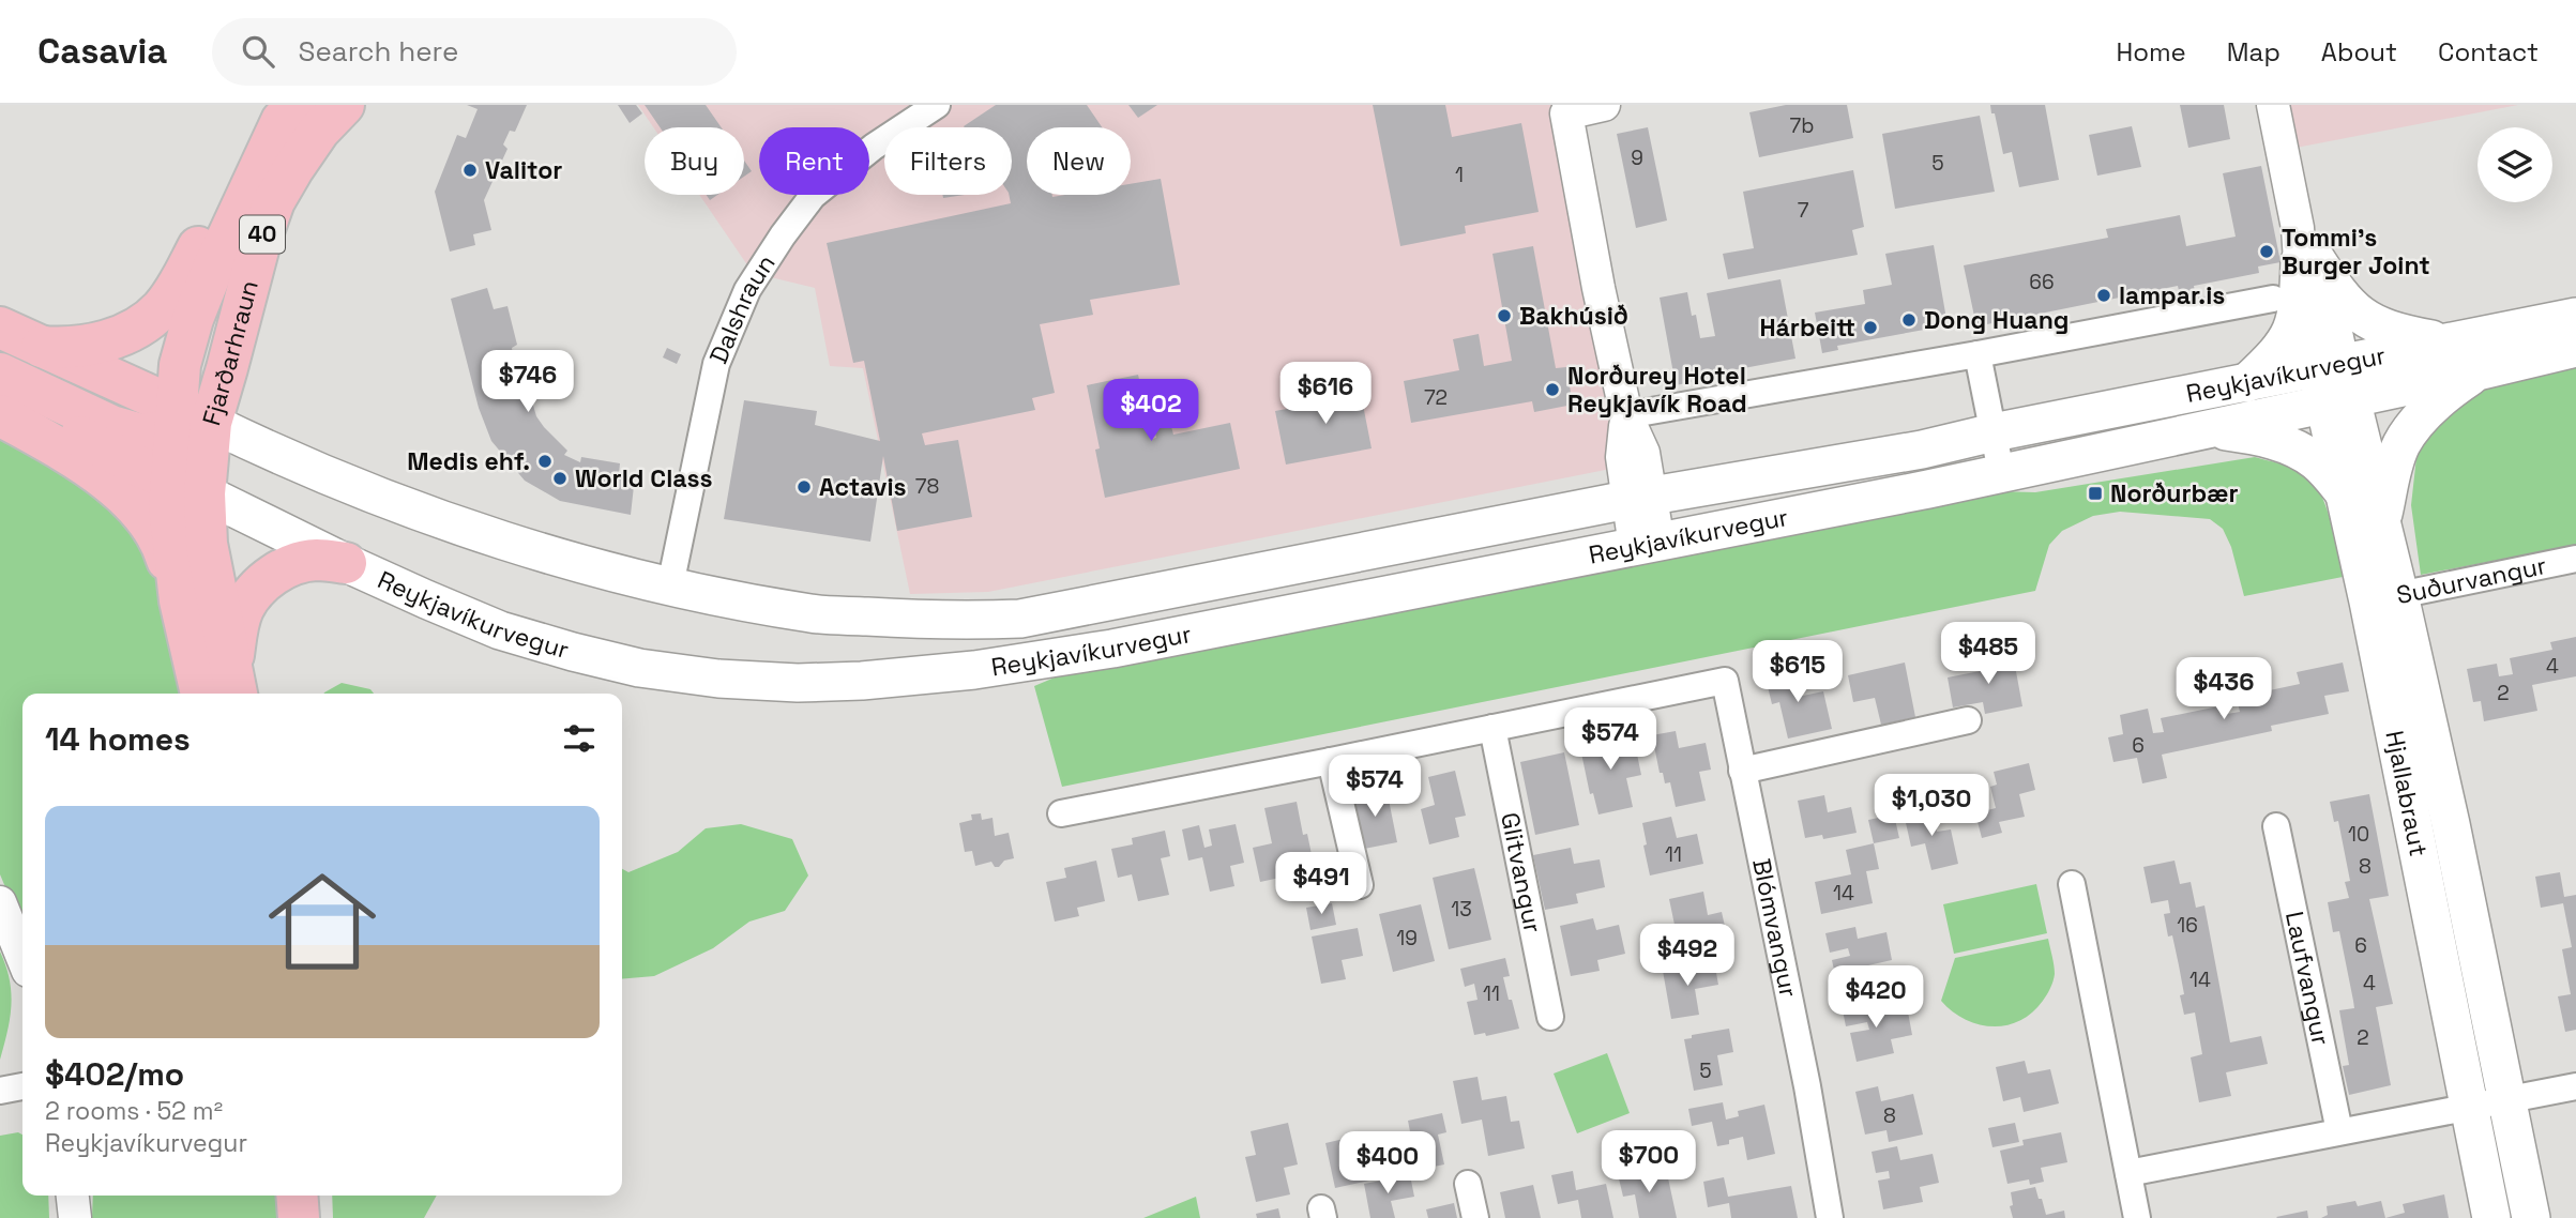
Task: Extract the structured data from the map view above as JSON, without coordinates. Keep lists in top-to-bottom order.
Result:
{
  "streets": {
    "main road": [
      "40",
      "Fjarðarhraun",
      "Reykjavíkurvegur",
      "Hjallabraut"
    ],
    "street": [
      "Dalshraun",
      "Suðurvangur",
      "Glitvangur",
      "Blómvangur",
      "Laufvangur"
    ]
  },
  "crossings": [
    ["Dalshraun", "Reykjavíkurvegur"],
    ["Fjarðarhraun", "Reykjavíkurvegur"],
    ["Reykjavíkurvegur", "Hjallabraut"],
    ["Suðurvangur", "Hjallabraut"],
    ["Glitvangur", "Blómvangur"]
  ],
  "places": {
    "other": [
      "Valitor",
      "Tommi's Burger Joint",
      "lampar.is",
      "Bakhúsið",
      "Dong Huang",
      "Hárbeitt",
      "Norðurey Hotel Reykjavík Road",
      "Medis ehf.",
      "World Class",
      "Actavis"
    ],
    "transit": ["Norðurbær"]
  },
  "house_numbers": [
    "7b",
    "9",
    "5",
    "1",
    "7",
    "66",
    "72",
    "78",
    "4",
    "2",
    "6",
    "10",
    "11",
    "8",
    "14",
    "13",
    "16",
    "19",
    "6",
    "14",
    "4",
    "11",
    "2",
    "5",
    "8"
  ],
  "page": {
    "header": "Casavia",
    "search": "Search here",
    "nav": [
      "Home",
      "Map",
      "About",
      "Contact"
    ],
    "chip": [
      "Buy",
      "Rent",
      "Filters",
      "New"
    ],
    "price": [
      "$746",
      "$616",
      "$402",
      "$485",
      "$615",
      "$436",
      "$574",
      "$574",
      "$1,030",
      "$491",
      "$492",
      "$420",
      "$700",
      "$400"
    ],
    "heading": "14 homes",
    "list": [
      {
        "name": "$402/mo",
        "note": "2 rooms · 52 m² · Reykjavíkurvegur"
      }
    ]
  }
}
